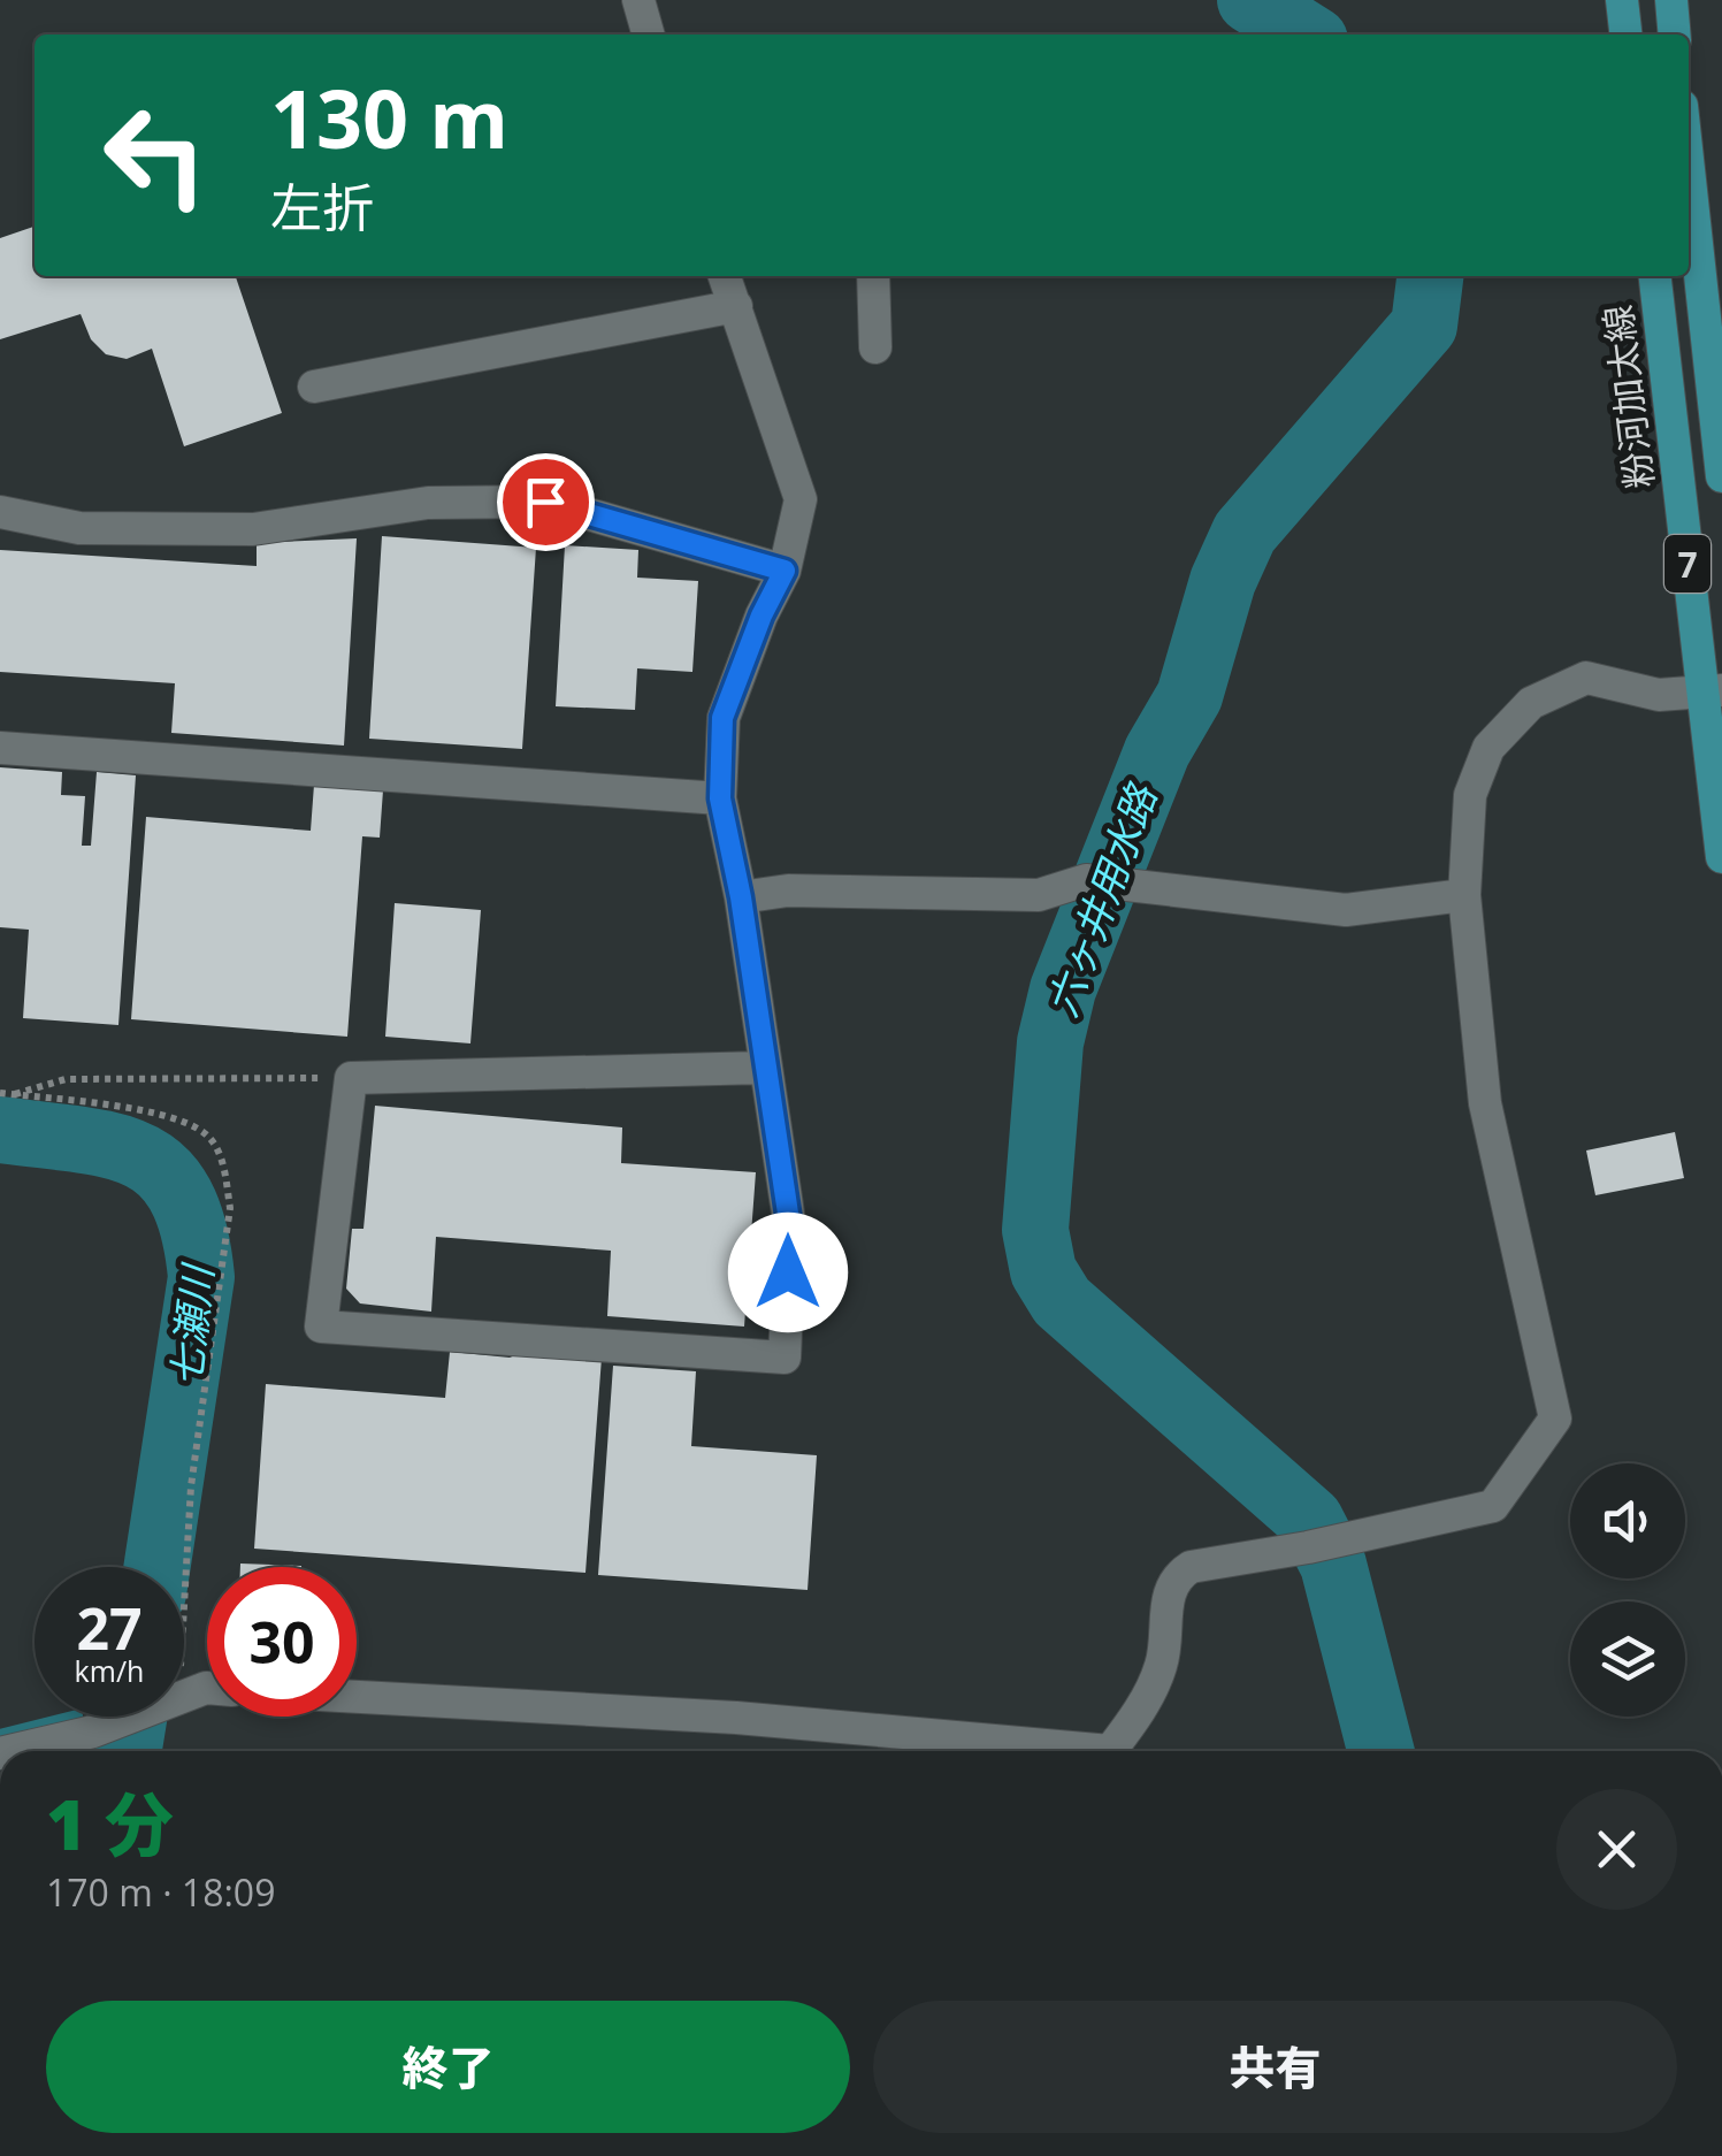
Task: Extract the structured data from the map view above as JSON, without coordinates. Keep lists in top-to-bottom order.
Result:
{
  "streets": {
    "main road": ["粉河加太線", "7"]
  },
  "water": ["六ヶ井用水路", "七瀬川"],
  "page": {
    "turn": ["130 m", "左折"],
    "speed": "27 km/h",
    "limit": "30",
    "heading": ["1 分", "170 m · 18:09"],
    "buttons": ["終了", "共有"]
  }
}
